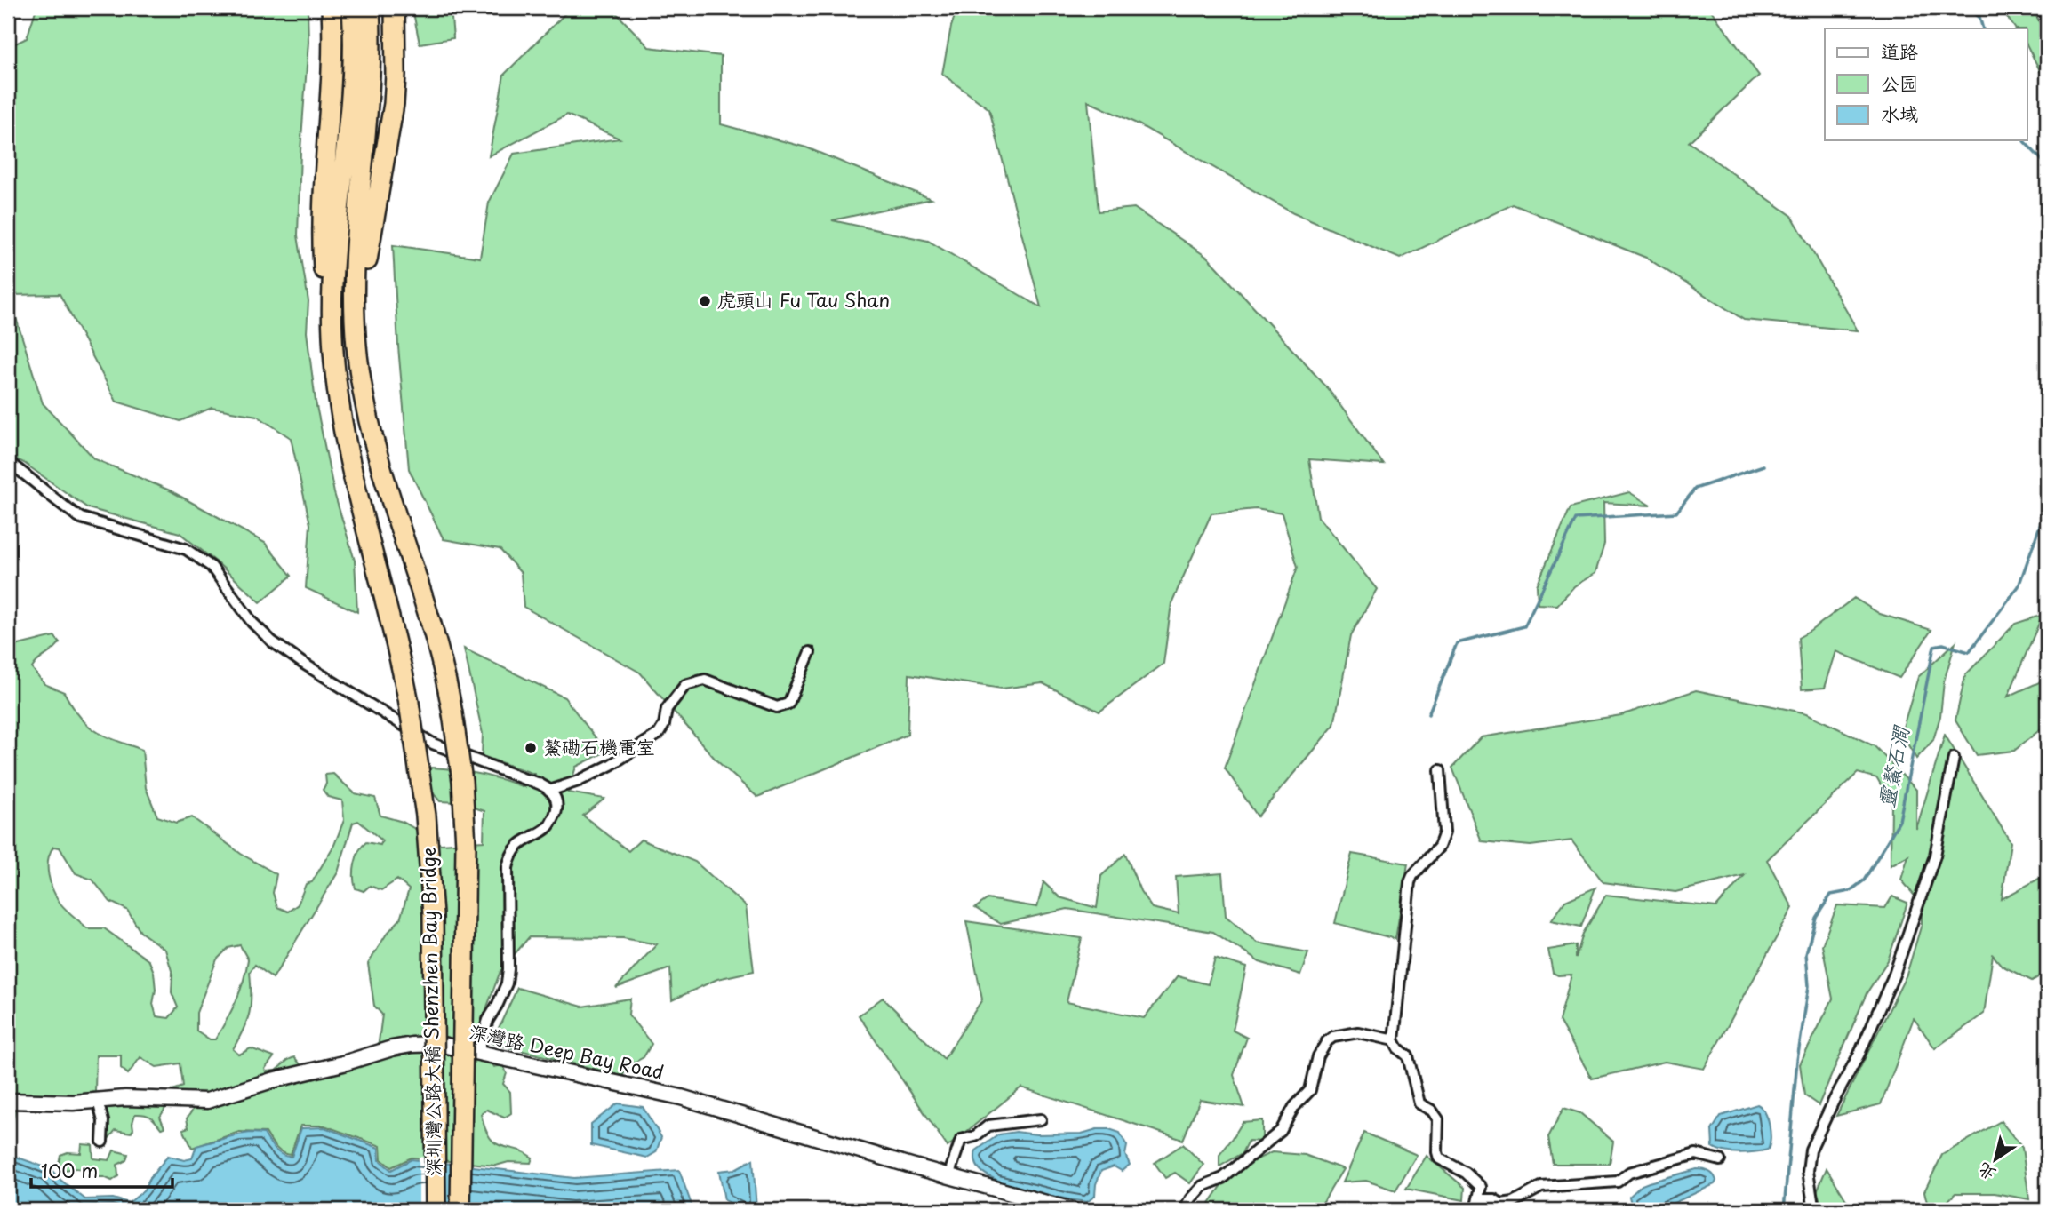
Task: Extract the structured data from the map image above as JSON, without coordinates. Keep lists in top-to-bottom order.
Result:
{
  "streets": {
    "highway": ["深圳灣公路大橋 Shenzhen Bay Bridge"],
    "street": ["深灣路 Deep Bay Road"]
  },
  "water": ["靈鰲石澗"],
  "places": ["虎頭山 Fu Tau Shan", "鰲磡石機電室"],
  "legend": ["道路", "公园", "水域"],
  "scale_bar": "100 m",
  "north": "bottom left"
}
